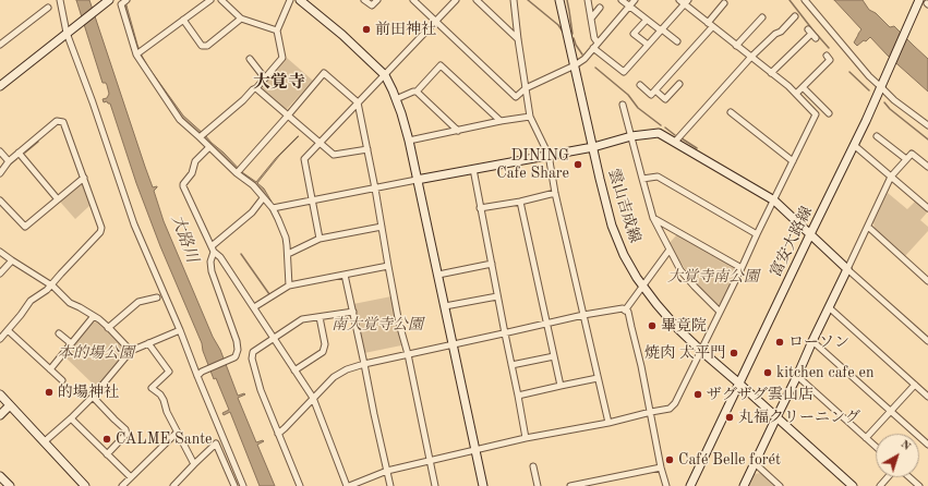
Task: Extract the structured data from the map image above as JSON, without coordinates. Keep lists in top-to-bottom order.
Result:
{
  "streets": {
    "street": ["雲山吉成線", "富安大路線"]
  },
  "crossings": [
    ["雲山吉成線", "富安大路線"]
  ],
  "districts": ["大覚寺"],
  "water": ["大路川"],
  "parks": ["大覚寺南公園", "南大覚寺公園", "本的場公園"],
  "places": [
    "前田神社",
    "DINING Cafe Share",
    "畢竟院",
    "ローソン",
    "焼肉 太平門",
    "kitchen cafe en",
    "的場神社",
    "ザグザグ雲山店",
    "丸福クリーニング",
    "CALME Sante",
    "Café Belle forét"
  ],
  "north": "top right"
}
